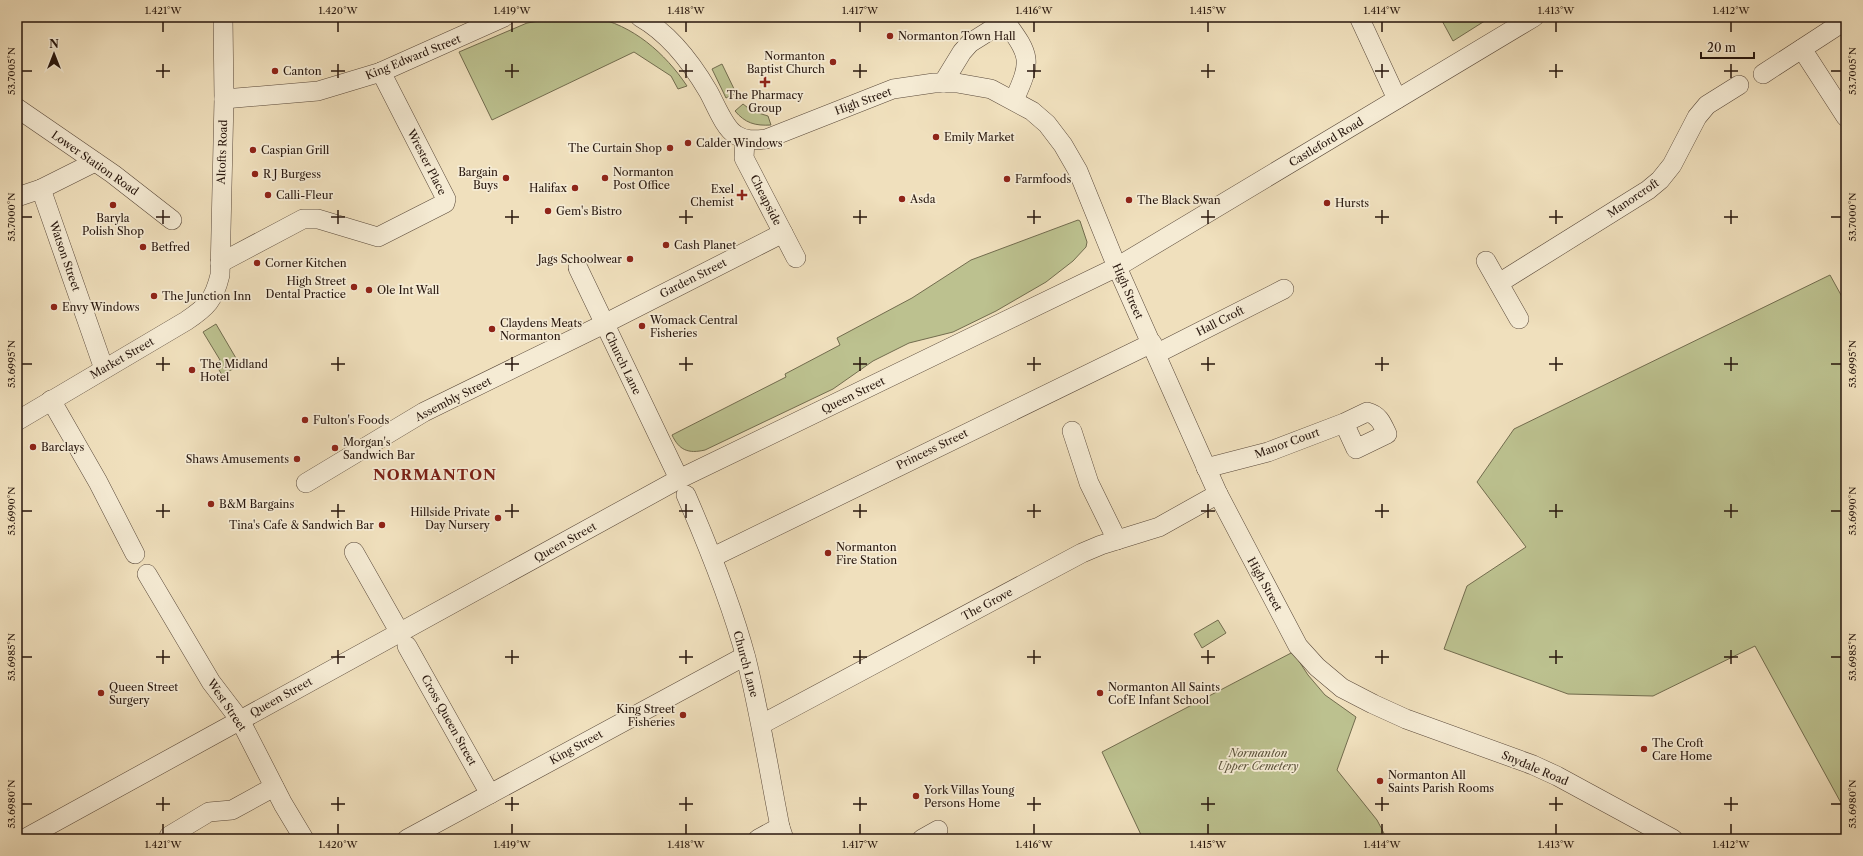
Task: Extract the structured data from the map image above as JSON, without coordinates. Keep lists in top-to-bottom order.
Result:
{
  "streets": {
    "street": [
      "King Edward Street",
      "High Street",
      "Castleford Road",
      "Altofts Road",
      "Wrester Place",
      "Lower Station Road",
      "Manorcroft",
      "Cheapside",
      "Watson Street",
      "Garden Street",
      "Hall Croft",
      "Market Street",
      "Church Lane",
      "Queen Street",
      "Assembly Street",
      "Manor Court",
      "Princess Street",
      "The Grove",
      "West Street",
      "Cross Queen Street",
      "King Street",
      "Snydale Road"
    ]
  },
  "crossings": [
    ["King Edward Street", "Altofts Road"],
    ["King Edward Street", "Wrester Place"],
    ["High Street", "Castleford Road"],
    ["High Street", "Cheapside"],
    ["High Street", "Hall Croft"],
    ["High Street", "Queen Street"],
    ["High Street", "Manor Court"],
    ["High Street", "Princess Street"],
    ["High Street", "The Grove"],
    ["High Street", "Snydale Road"],
    ["Castleford Road", "Queen Street"],
    ["Altofts Road", "Wrester Place"],
    ["Altofts Road", "Market Street"],
    ["Cheapside", "Garden Street"],
    ["Watson Street", "Market Street"],
    ["Garden Street", "Church Lane"],
    ["Garden Street", "Assembly Street"],
    ["Hall Croft", "Princess Street"],
    ["Church Lane", "Queen Street"],
    ["Church Lane", "Assembly Street"],
    ["Church Lane", "Princess Street"],
    ["Church Lane", "The Grove"],
    ["Church Lane", "King Street"],
    ["Queen Street", "West Street"],
    ["Queen Street", "Cross Queen Street"],
    ["Cross Queen Street", "King Street"]
  ],
  "districts": ["NORMANTON"],
  "parks": ["Normanton Upper Cemetery"],
  "places": {
    "other": [
      "Normanton Town Hall",
      "Normanton Baptist Church",
      "Canton",
      "Emily Market",
      "Calder Windows",
      "The Curtain Shop",
      "Caspian Grill",
      "R J Burgess",
      "Bargain Buys",
      "Normanton Post Office",
      "Farmfoods",
      "Halifax",
      "Calli-Fleur",
      "Asda",
      "The Black Swan",
      "Hursts",
      "Baryla Polish Shop",
      "Gem's Bistro",
      "Cash Planet",
      "Betfred",
      "Jags Schoolwear",
      "Corner Kitchen",
      "High Street Dental Practice",
      "Ole Int Wall",
      "The Junction Inn",
      "Envy Windows",
      "Womack Central Fisheries",
      "Claydens Meats Normanton",
      "The Midland Hotel",
      "Fulton's Foods",
      "Barclays",
      "Morgan's Sandwich Bar",
      "Shaws Amusements",
      "B&M Bargains",
      "Hillside Private Day Nursery",
      "Tina's Cafe & Sandwich Bar",
      "Normanton Fire Station",
      "Queen Street Surgery",
      "Normanton All Saints CofE Infant School",
      "King Street Fisheries",
      "The Croft Care Home",
      "Normanton All Saints Parish Rooms",
      "York Villas Young Persons Home"
    ],
    "health": ["The Pharmacy Group", "Exel Chemist"]
  },
  "scale_bar": "20 m",
  "north": "top",
  "coordinates": [
    "1.421°W",
    "1.420°W",
    "1.419°W",
    "1.418°W",
    "1.417°W",
    "1.416°W",
    "1.415°W",
    "1.414°W",
    "1.413°W",
    "1.412°W",
    "53.7005°N",
    "53.7000°N",
    "53.6995°N",
    "53.6990°N",
    "53.6985°N",
    "53.6980°N"
  ]
}
